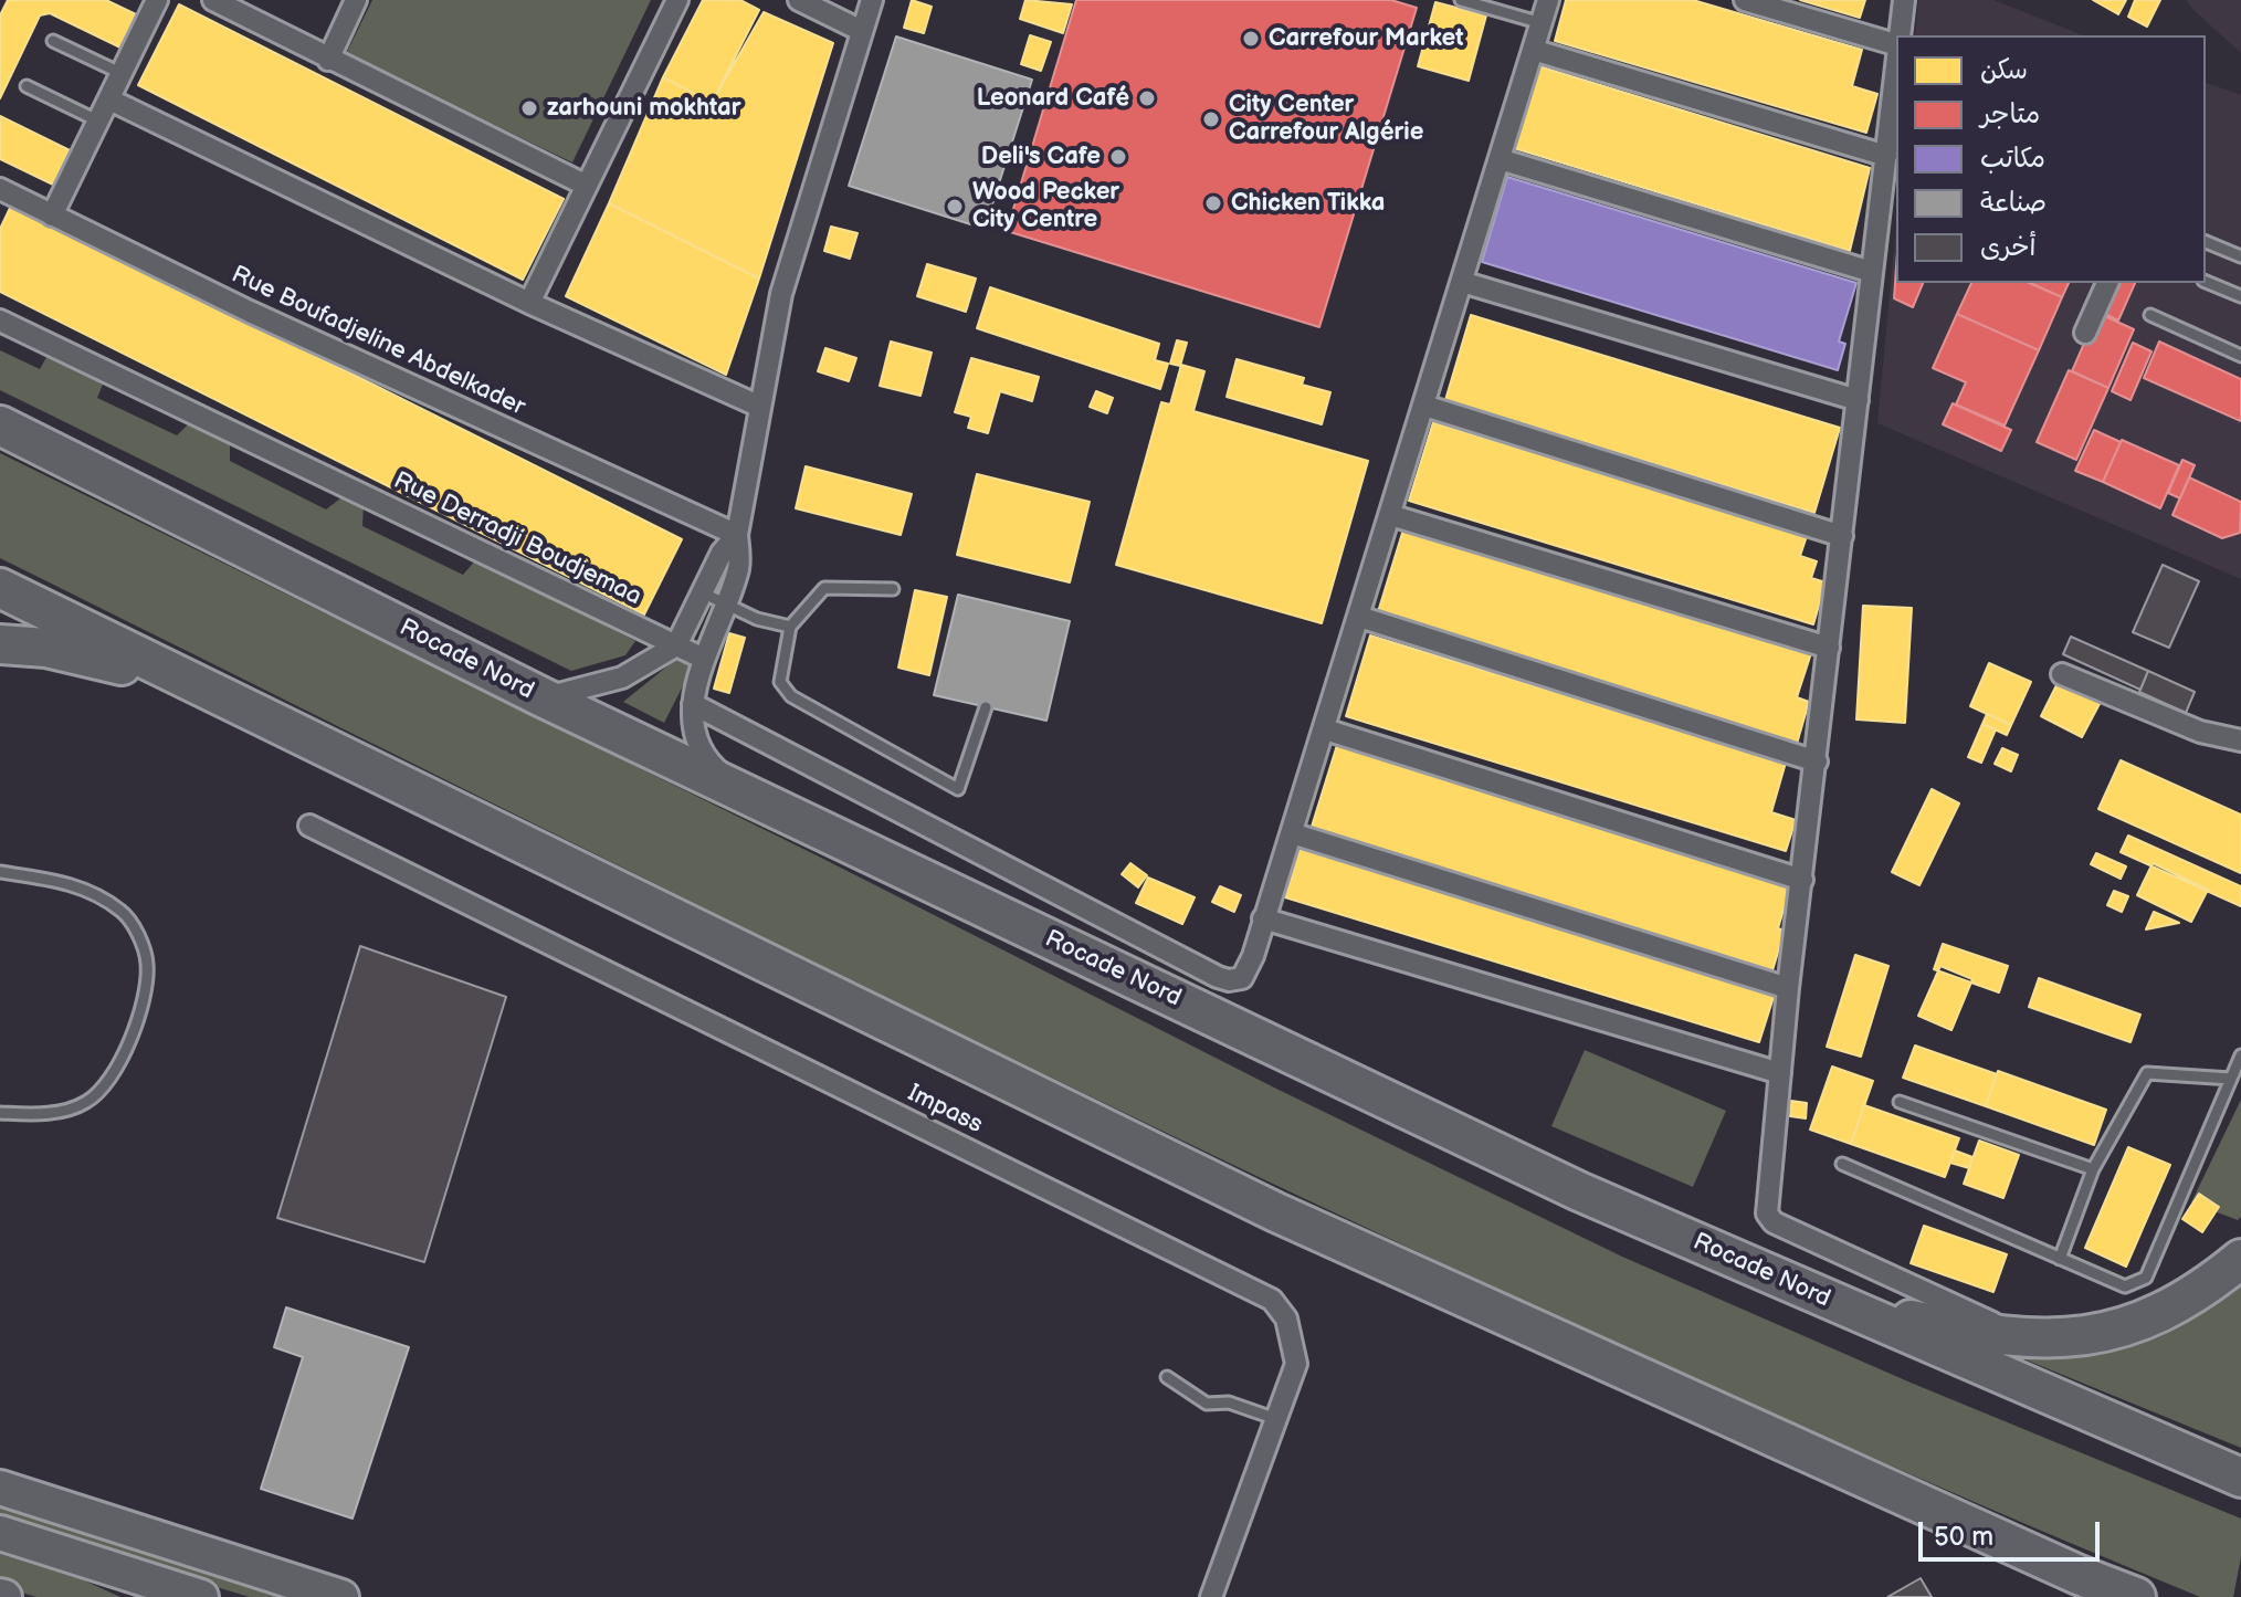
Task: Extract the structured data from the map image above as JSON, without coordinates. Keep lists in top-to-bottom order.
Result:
{
  "streets": {
    "highway": ["Rocade Nord"],
    "street": ["Rue Boufadjeline Abdelkader", "Rue Derradji Boudjemaa", "Impass"]
  },
  "places": [
    "Carrefour Market",
    "Leonard Café",
    "zarhouni mokhtar",
    "City Center Carrefour Algérie",
    "Deli's Cafe",
    "Chicken Tikka",
    "Wood Pecker City Centre"
  ],
  "legend": [
    "سكن",
    "متاجر",
    "مكاتب",
    "صناعة",
    "أخرى"
  ],
  "scale_bar": "50 m"
}
